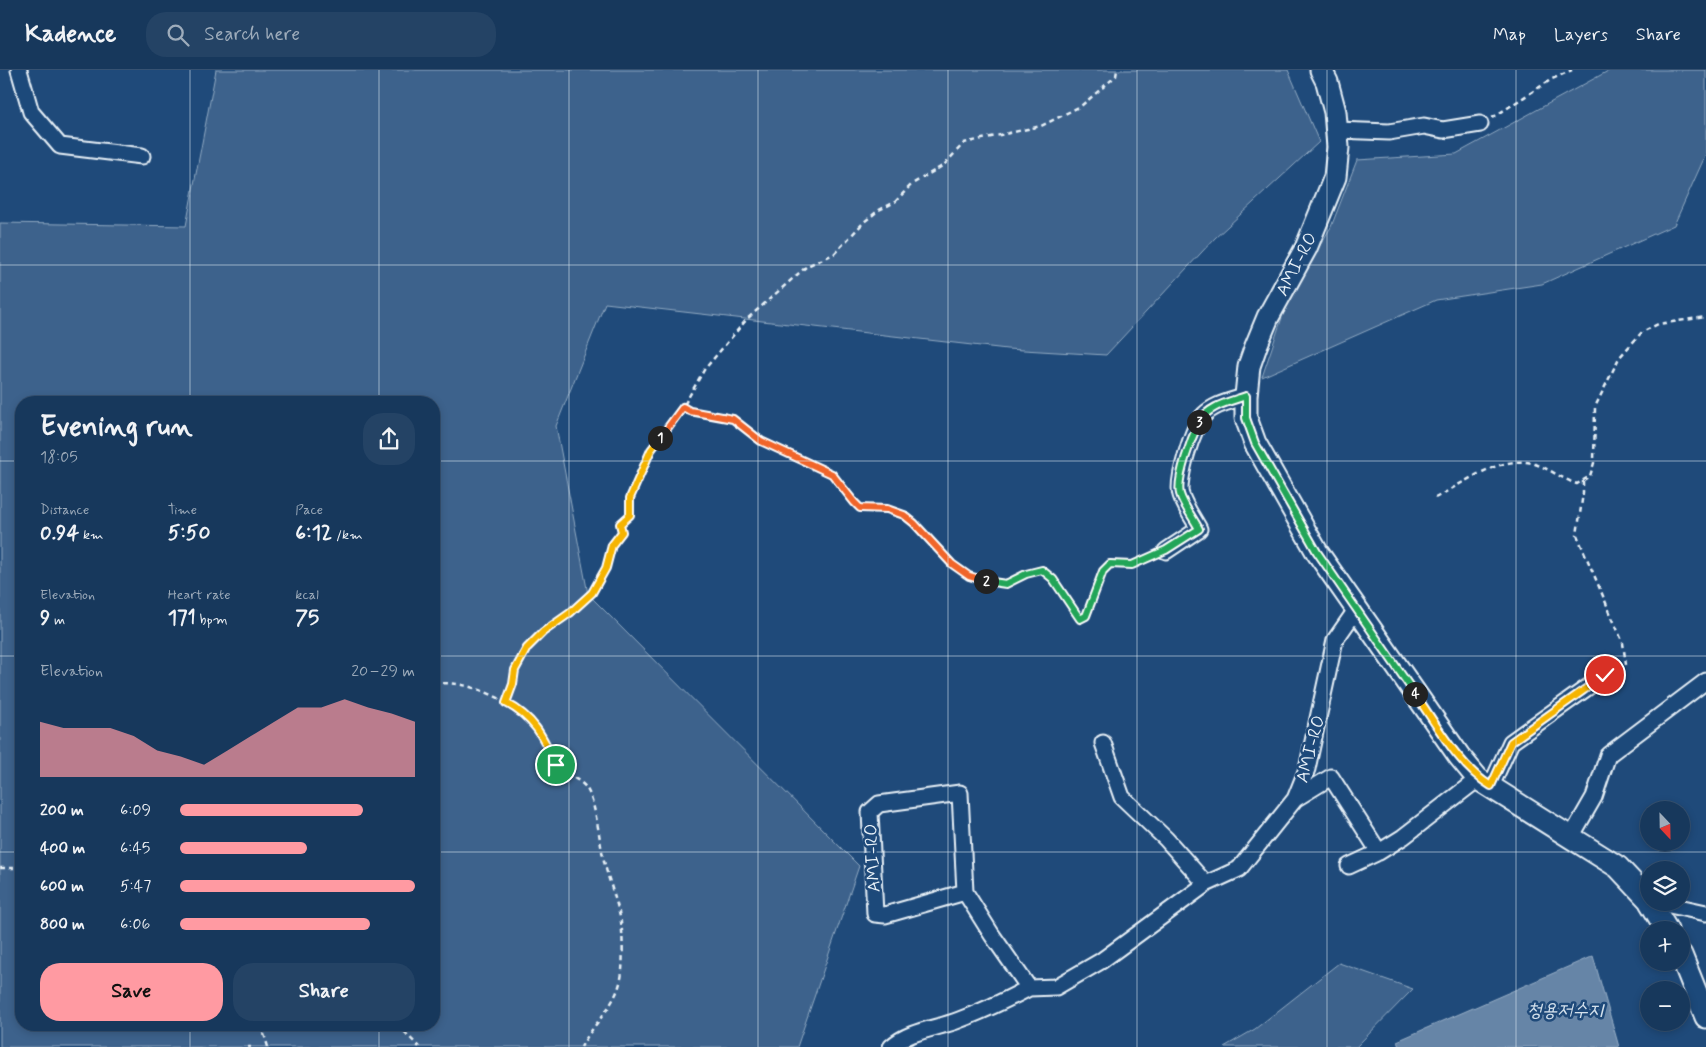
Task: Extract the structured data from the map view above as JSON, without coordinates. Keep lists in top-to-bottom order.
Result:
{
  "streets": {
    "main road": ["AMI-RO"]
  },
  "water": ["청용저수지"],
  "north": "bottom",
  "page": {
    "header": "Kadence",
    "search": "Search here",
    "nav": ["Map", "Layers", "Share"],
    "heading": ["Evening run", "18:05"],
    "pins": [
      "3",
      "1",
      "2",
      "4"
    ],
    "stats": [
      ["Distance", "0.94 km"],
      ["Time", "5:50"],
      ["Pace", "6:12 /km"],
      ["Elevation", "9 m"],
      ["Heart rate", "171 bpm"],
      ["kcal", "75"]
    ],
    "chart": ["Elevation", "20–29 m"],
    "list": [
      {
        "name": "200 m",
        "note": "6:09"
      },
      {
        "name": "400 m",
        "note": "6:45"
      },
      {
        "name": "600 m",
        "note": "5:47"
      },
      {
        "name": "800 m",
        "note": "6:06"
      }
    ],
    "map_buttons": ["+", "−"],
    "buttons": ["Save", "Share"]
  }
}
